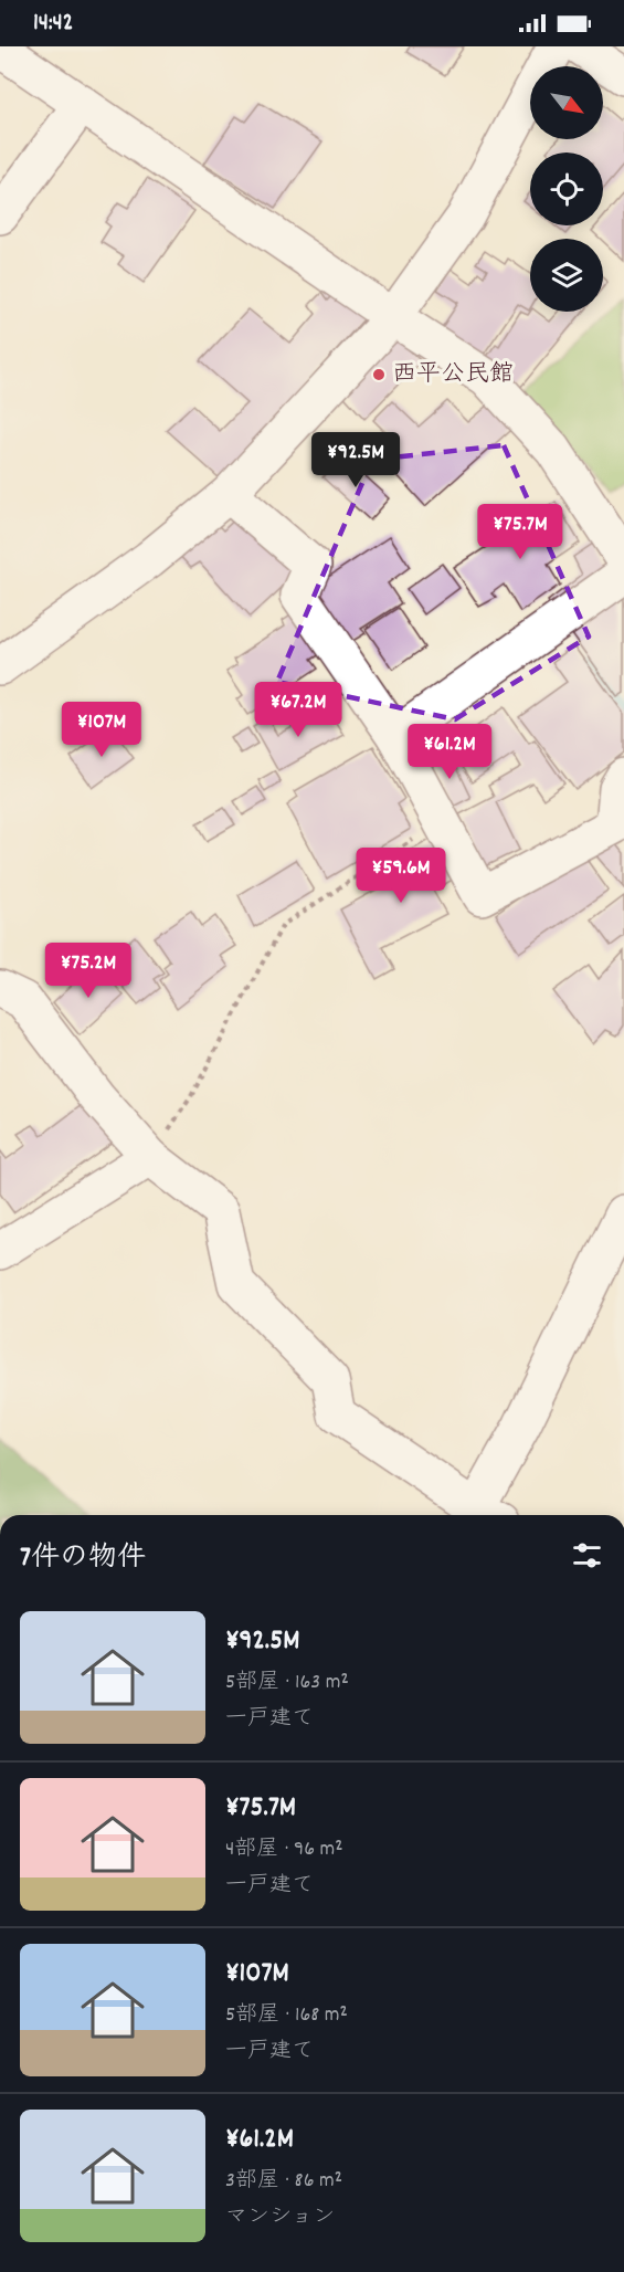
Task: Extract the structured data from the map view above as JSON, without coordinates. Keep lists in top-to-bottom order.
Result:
{
  "places": ["西平公民館"],
  "north": "bottom right",
  "page": {
    "status": "14:42",
    "price": [
      "¥92.5M",
      "¥75.7M",
      "¥67.2M",
      "¥107M",
      "¥61.2M",
      "¥59.6M",
      "¥75.2M"
    ],
    "heading": "7件の物件",
    "list": [
      {
        "name": "¥92.5M",
        "note": "5部屋 · 163 m² · 一戸建て"
      },
      {
        "name": "¥75.7M",
        "note": "4部屋 · 96 m² · 一戸建て"
      },
      {
        "name": "¥107M",
        "note": "5部屋 · 168 m² · 一戸建て"
      },
      {
        "name": "¥61.2M",
        "note": "3部屋 · 86 m² · マンション"
      }
    ]
  }
}
